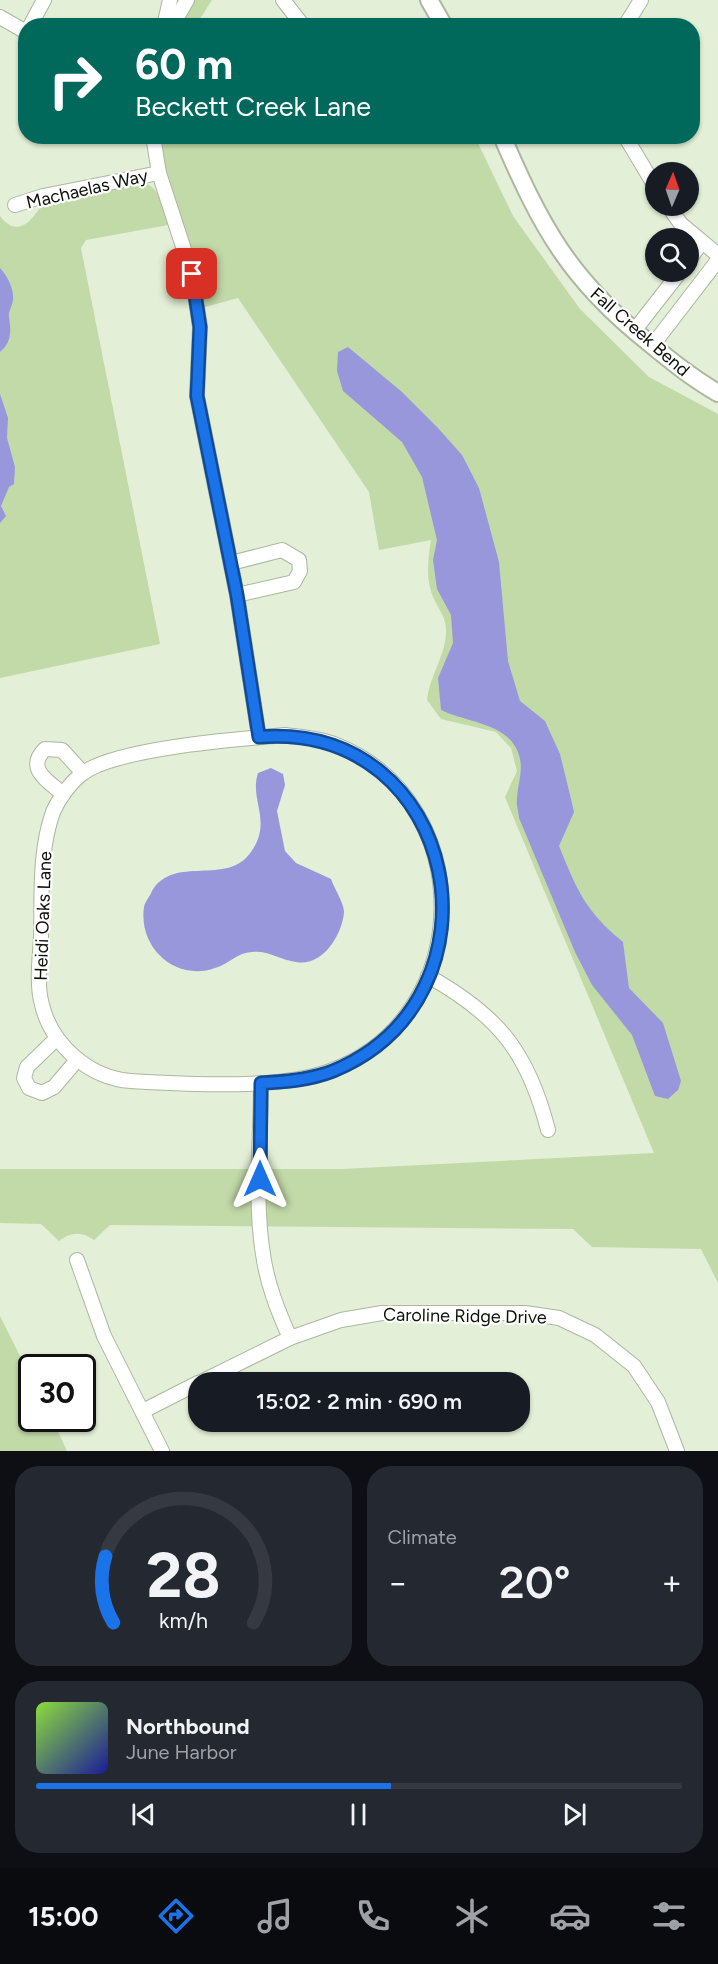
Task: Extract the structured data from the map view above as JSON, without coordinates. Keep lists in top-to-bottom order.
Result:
{
  "streets": {
    "street": [
      "Machaelas Way",
      "Fall Creek Bend",
      "Heidi Oaks Lane",
      "Caroline Ridge Drive"
    ]
  },
  "north": "top",
  "page": {
    "turn": ["60 m", "Beckett Creek Lane"],
    "limit": "30",
    "trip": "15:02 · 2 min · 690 m",
    "tile": "Climate",
    "heat": ["−", "20°", "+"],
    "song": ["Northbound", "June Harbor"],
    "tabs": "15:00",
    "gauge": ["28", "km/h"]
  }
}
